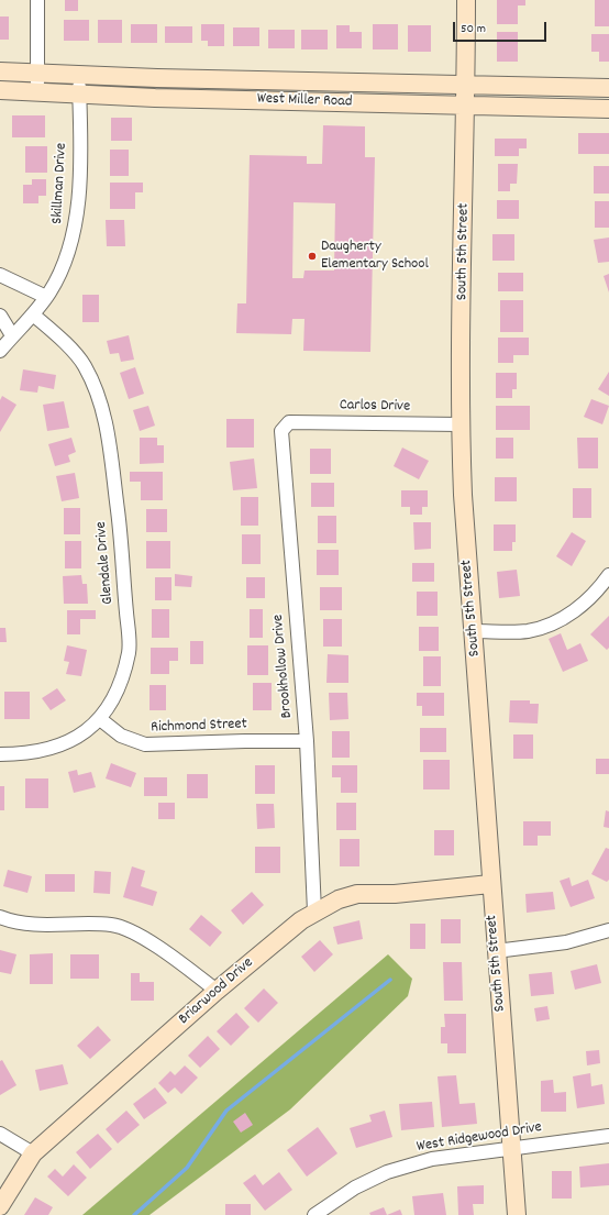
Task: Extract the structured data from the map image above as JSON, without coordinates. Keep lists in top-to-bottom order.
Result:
{
  "streets": {
    "street": [
      "West Miller Road",
      "Skillman Drive",
      "South 5th Street",
      "Carlos Drive",
      "Glendale Drive",
      "Brookhollow Drive",
      "Richmond Street",
      "Briarwood Drive",
      "West Ridgewood Drive"
    ]
  },
  "crossings": [
    ["West Miller Road", "Skillman Drive"],
    ["West Miller Road", "South 5th Street"],
    ["Skillman Drive", "Glendale Drive"],
    ["South 5th Street", "Carlos Drive"],
    ["South 5th Street", "Briarwood Drive"],
    ["South 5th Street", "West Ridgewood Drive"],
    ["Carlos Drive", "Brookhollow Drive"],
    ["Glendale Drive", "Richmond Street"],
    ["Brookhollow Drive", "Richmond Street"],
    ["Brookhollow Drive", "Briarwood Drive"]
  ],
  "places": ["Daugherty Elementary School"],
  "scale_bar": "50 m"
}
